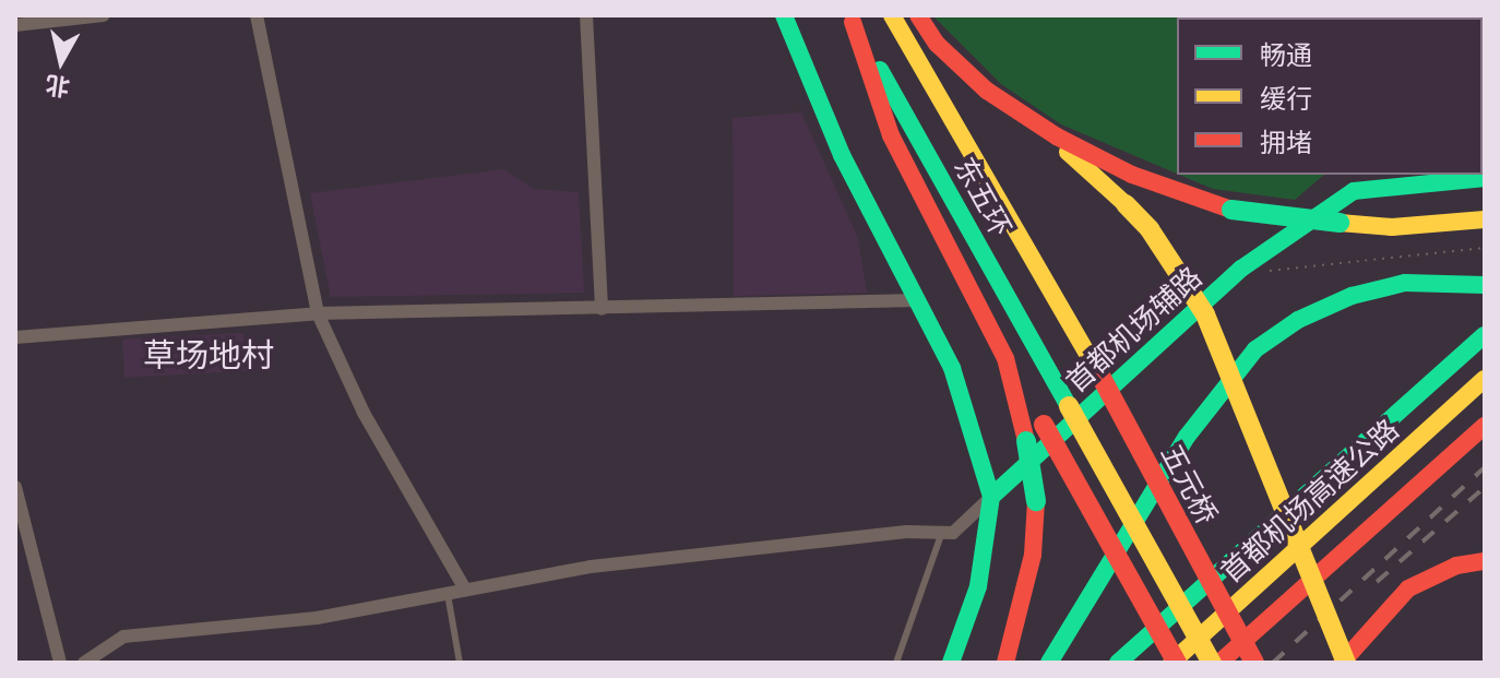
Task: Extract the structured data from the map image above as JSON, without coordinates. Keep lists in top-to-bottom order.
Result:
{
  "streets": {
    "main road": [
      "东五环",
      "首都机场辅路",
      "五元桥",
      "首都机场高速公路"
    ]
  },
  "crossings": [
    ["东五环", "五元桥"]
  ],
  "districts": ["草场地村"],
  "legend": ["畅通", "缓行", "拥堵"],
  "north": "bottom"
}
